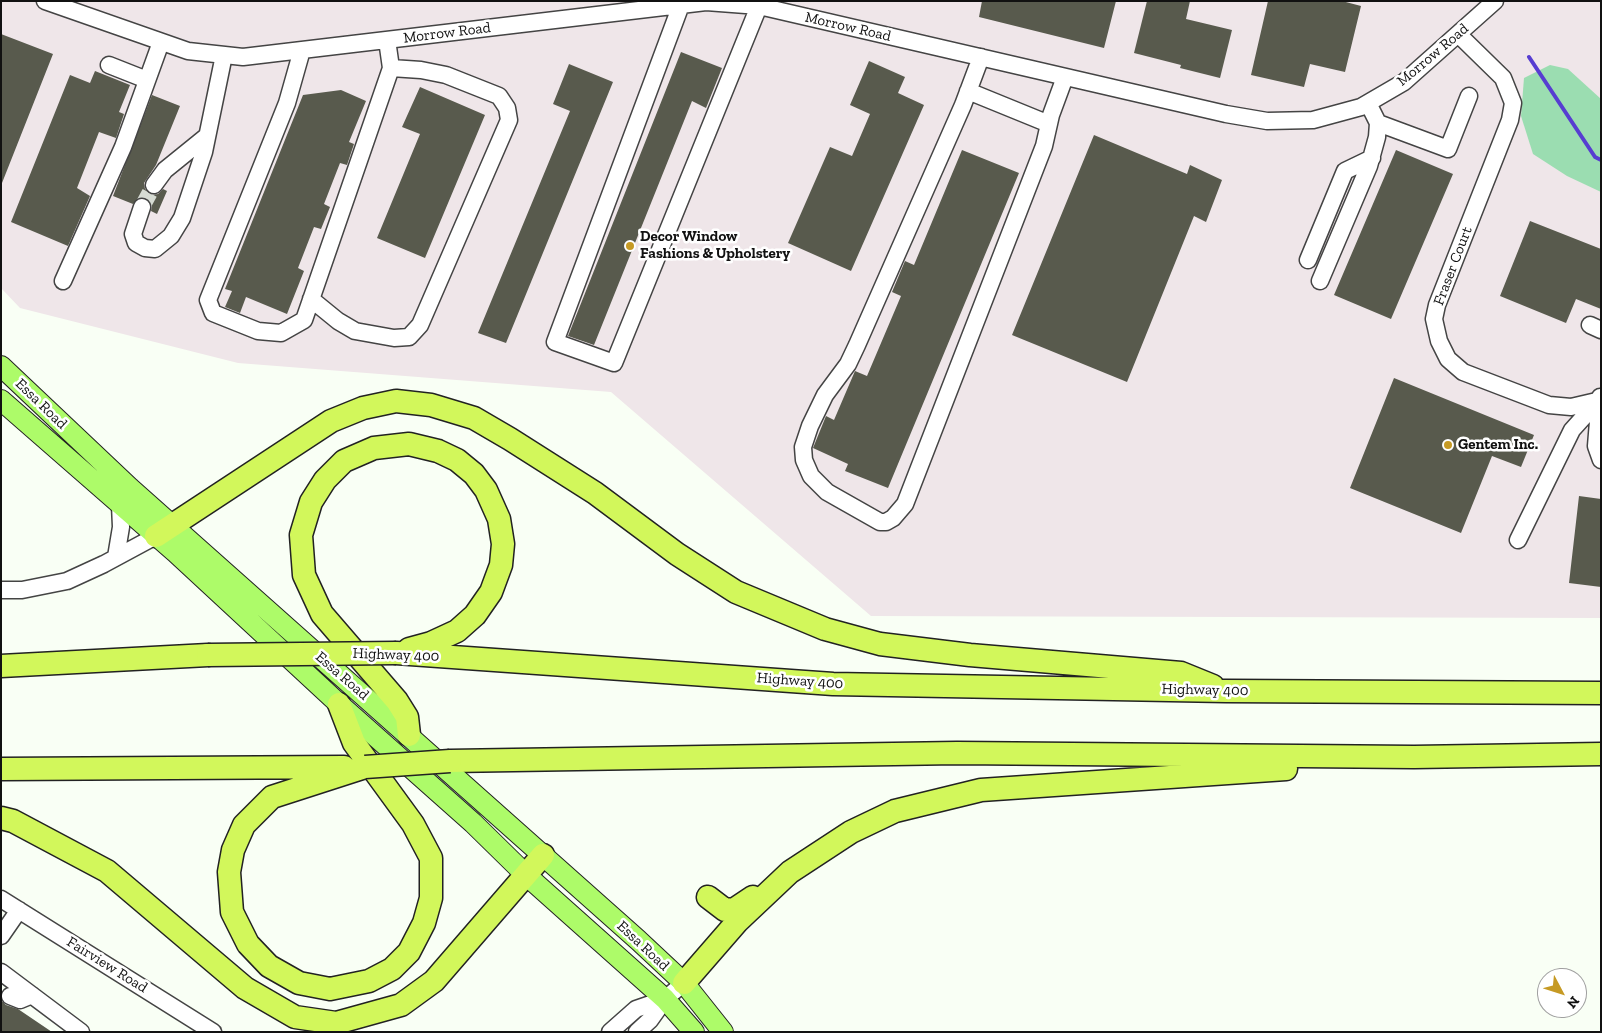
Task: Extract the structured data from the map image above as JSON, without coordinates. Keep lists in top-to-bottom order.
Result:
{
  "streets": {
    "highway": ["Highway 400"],
    "main road": ["Essa Road"],
    "street": ["Morrow Road", "Fraser Court", "Fairview Road"]
  },
  "crossings": [
    ["Morrow Road", "Fraser Court"]
  ],
  "places": ["Decor Window Fashions & Upholstery", "Gentem Inc."],
  "north": "bottom right"
}
